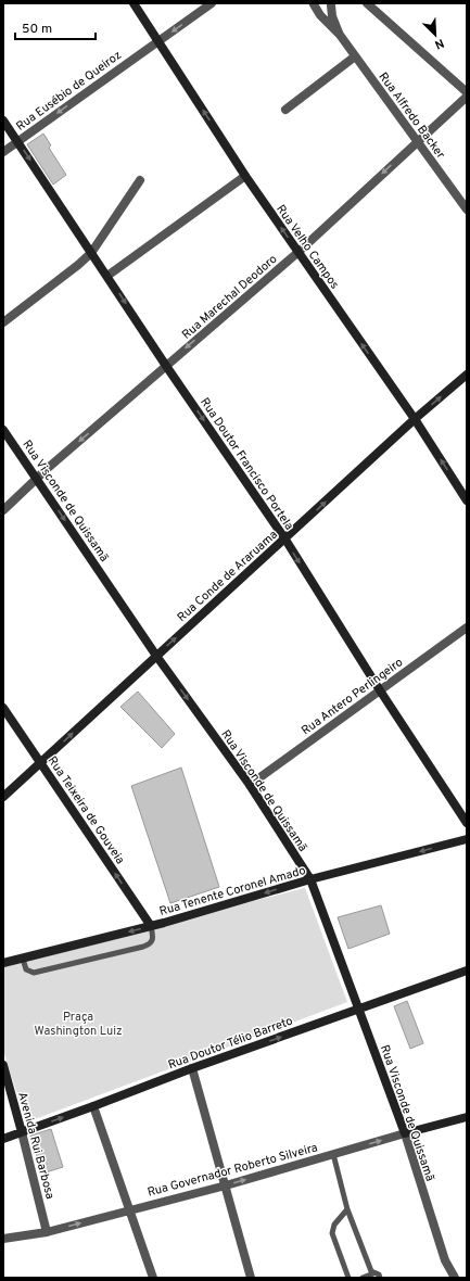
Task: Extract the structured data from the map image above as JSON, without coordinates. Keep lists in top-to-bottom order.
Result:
{
  "streets": {
    "street": [
      "Rua Eusébio de Queiroz",
      "Rua Alfredo Backer",
      "Rua Velho Campos",
      "Rua Marechal Deodoro",
      "Rua Doutor Francisco Portela",
      "Rua Visconde de Quissamã",
      "Rua Conde de Araruama",
      "Rua Antero Perlingeiro",
      "Rua Teixeira de Gouveia",
      "Rua Tenente Coronel Amado",
      "Rua Doutor Télio Barreto",
      "Avenida Rui Barbosa",
      "Rua Governador Roberto Silveira"
    ]
  },
  "crossings": [
    ["Rua Eusébio de Queiroz", "Rua Velho Campos"],
    ["Rua Eusébio de Queiroz", "Rua Doutor Francisco Portela"],
    ["Rua Alfredo Backer", "Rua Marechal Deodoro"],
    ["Rua Velho Campos", "Rua Marechal Deodoro"],
    ["Rua Velho Campos", "Rua Conde de Araruama"],
    ["Rua Marechal Deodoro", "Rua Doutor Francisco Portela"],
    ["Rua Marechal Deodoro", "Rua Visconde de Quissamã"],
    ["Rua Doutor Francisco Portela", "Rua Conde de Araruama"],
    ["Rua Doutor Francisco Portela", "Rua Antero Perlingeiro"],
    ["Rua Visconde de Quissamã", "Rua Conde de Araruama"],
    ["Rua Visconde de Quissamã", "Rua Antero Perlingeiro"],
    ["Rua Visconde de Quissamã", "Rua Tenente Coronel Amado"],
    ["Rua Visconde de Quissamã", "Rua Doutor Télio Barreto"],
    ["Rua Visconde de Quissamã", "Rua Governador Roberto Silveira"],
    ["Rua Conde de Araruama", "Rua Teixeira de Gouveia"],
    ["Rua Teixeira de Gouveia", "Rua Tenente Coronel Amado"],
    ["Rua Doutor Télio Barreto", "Avenida Rui Barbosa"],
    ["Avenida Rui Barbosa", "Rua Governador Roberto Silveira"]
  ],
  "one_way": [
    "Rua Eusébio de Queiroz",
    "Rua Velho Campos",
    "Rua Marechal Deodoro",
    "Rua Doutor Francisco Portela",
    "Rua Visconde de Quissamã",
    "Rua Conde de Araruama",
    "Rua Teixeira de Gouveia",
    "Rua Tenente Coronel Amado",
    "Rua Doutor Télio Barreto",
    "Rua Governador Roberto Silveira"
  ],
  "parks": ["Praça Washington Luiz"],
  "scale_bar": "50 m",
  "north": "bottom right"
}
